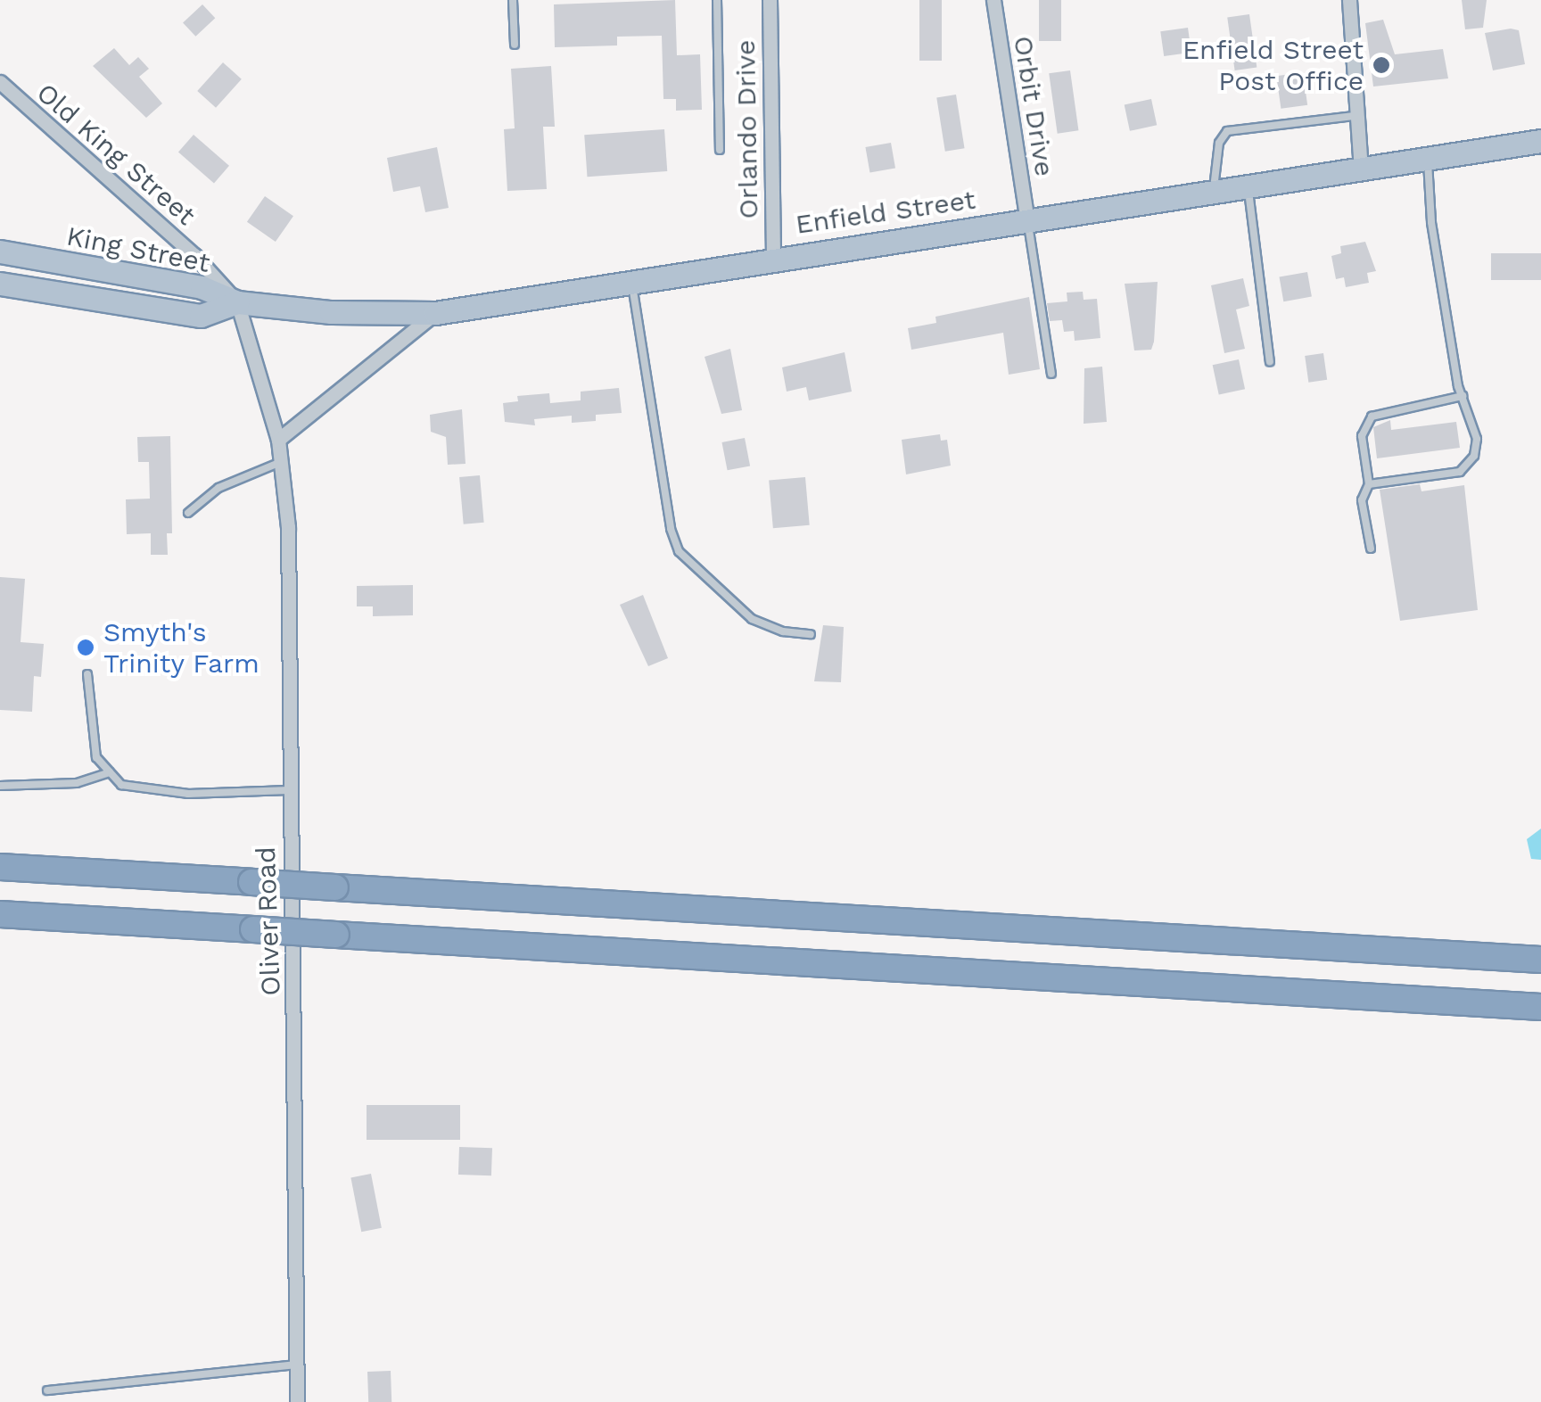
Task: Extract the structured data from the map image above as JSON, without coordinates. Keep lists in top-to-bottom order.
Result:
{
  "streets": {
    "main road": ["Enfield Street", "King Street"],
    "street": [
      "Orbit Drive",
      "Orlando Drive",
      "Old King Street",
      "Oliver Road"
    ]
  },
  "crossings": [
    ["Orbit Drive", "Enfield Street"],
    ["Orlando Drive", "Enfield Street"],
    ["Old King Street", "Enfield Street"],
    ["Old King Street", "King Street"],
    ["Old King Street", "Oliver Road"],
    ["Enfield Street", "King Street"],
    ["Enfield Street", "Oliver Road"],
    ["King Street", "Oliver Road"]
  ],
  "places": ["Enfield Street Post Office", "Smyth's Trinity Farm"]
}
